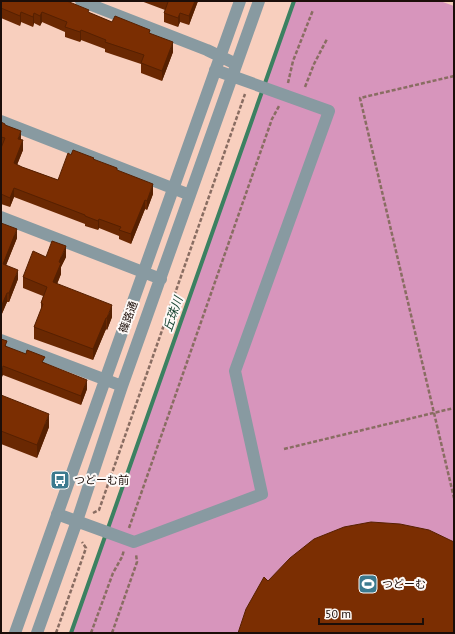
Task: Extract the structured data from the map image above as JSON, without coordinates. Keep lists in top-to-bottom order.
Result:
{
  "streets": {
    "street": ["篠路通"]
  },
  "water": ["丘珠川"],
  "places": {
    "bus stop": ["つどーむ前"],
    "sports": ["つどーむ"]
  },
  "scale_bar": "50 m"
}
